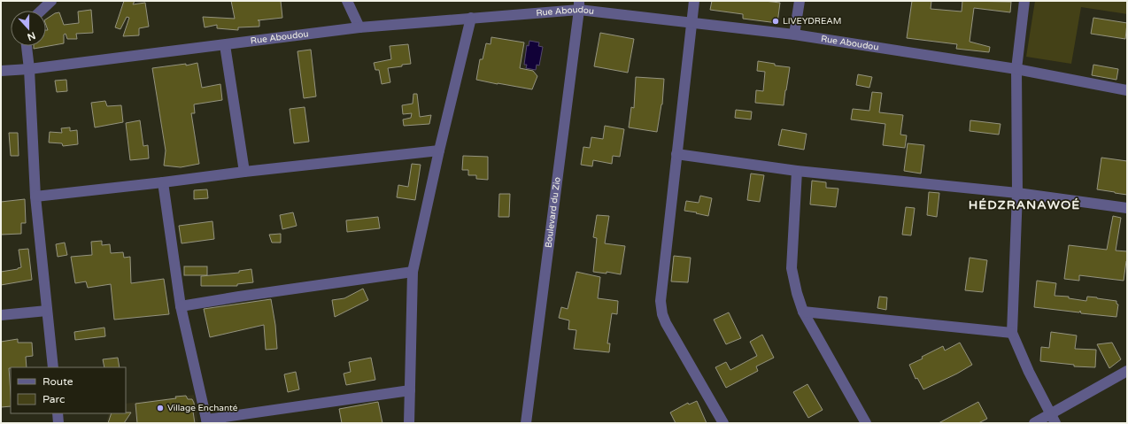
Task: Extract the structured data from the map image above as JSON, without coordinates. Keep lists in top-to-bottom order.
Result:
{
  "streets": {
    "street": ["Rue Aboudou", "Boulevard du Zio"]
  },
  "crossings": [
    ["Rue Aboudou", "Boulevard du Zio"]
  ],
  "districts": ["HÉDZRANAWOÉ"],
  "places": ["LIVEYDREAM", "Village Enchanté"],
  "legend": ["Route", "Parc"],
  "north": "bottom"
}
